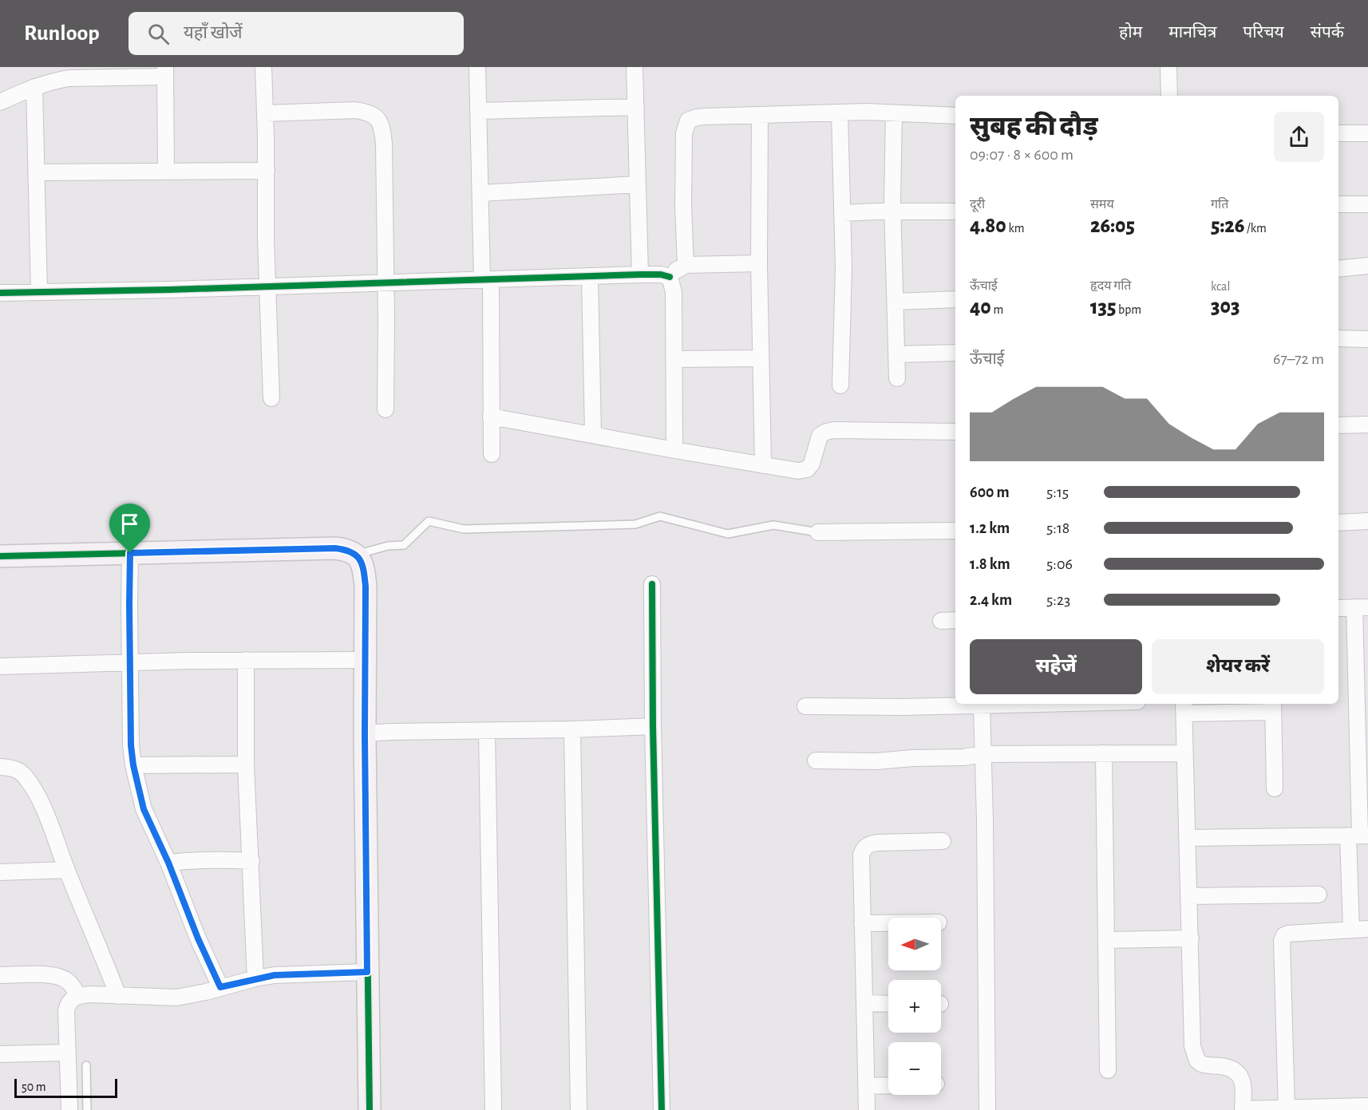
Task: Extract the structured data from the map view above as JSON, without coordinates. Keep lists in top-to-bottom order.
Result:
{
  "scale_bar": "50 m",
  "north": "left",
  "page": {
    "header": "Runloop",
    "search": "यहाँ खोजें",
    "nav": [
      "होम",
      "मानचित्र",
      "परिचय",
      "संपर्क"
    ],
    "heading": ["सुबह की दौड़", "09:07 · 8 × 600 m"],
    "stats": [
      ["दूरी", "4.80 km"],
      ["समय", "26:05"],
      ["गति", "5:26 /km"],
      ["ऊँचाई", "40 m"],
      ["हृदय गति", "135 bpm"],
      ["kcal", "303"]
    ],
    "chart": ["ऊँचाई", "67–72 m"],
    "list": [
      {
        "name": "600 m",
        "note": "5:15"
      },
      {
        "name": "1.2 km",
        "note": "5:18"
      },
      {
        "name": "1.8 km",
        "note": "5:06"
      },
      {
        "name": "2.4 km",
        "note": "5:23"
      }
    ],
    "buttons": ["सहेजें", "शेयर करें"],
    "map_buttons": ["+", "−"],
    "scale": "50 m"
  }
}
